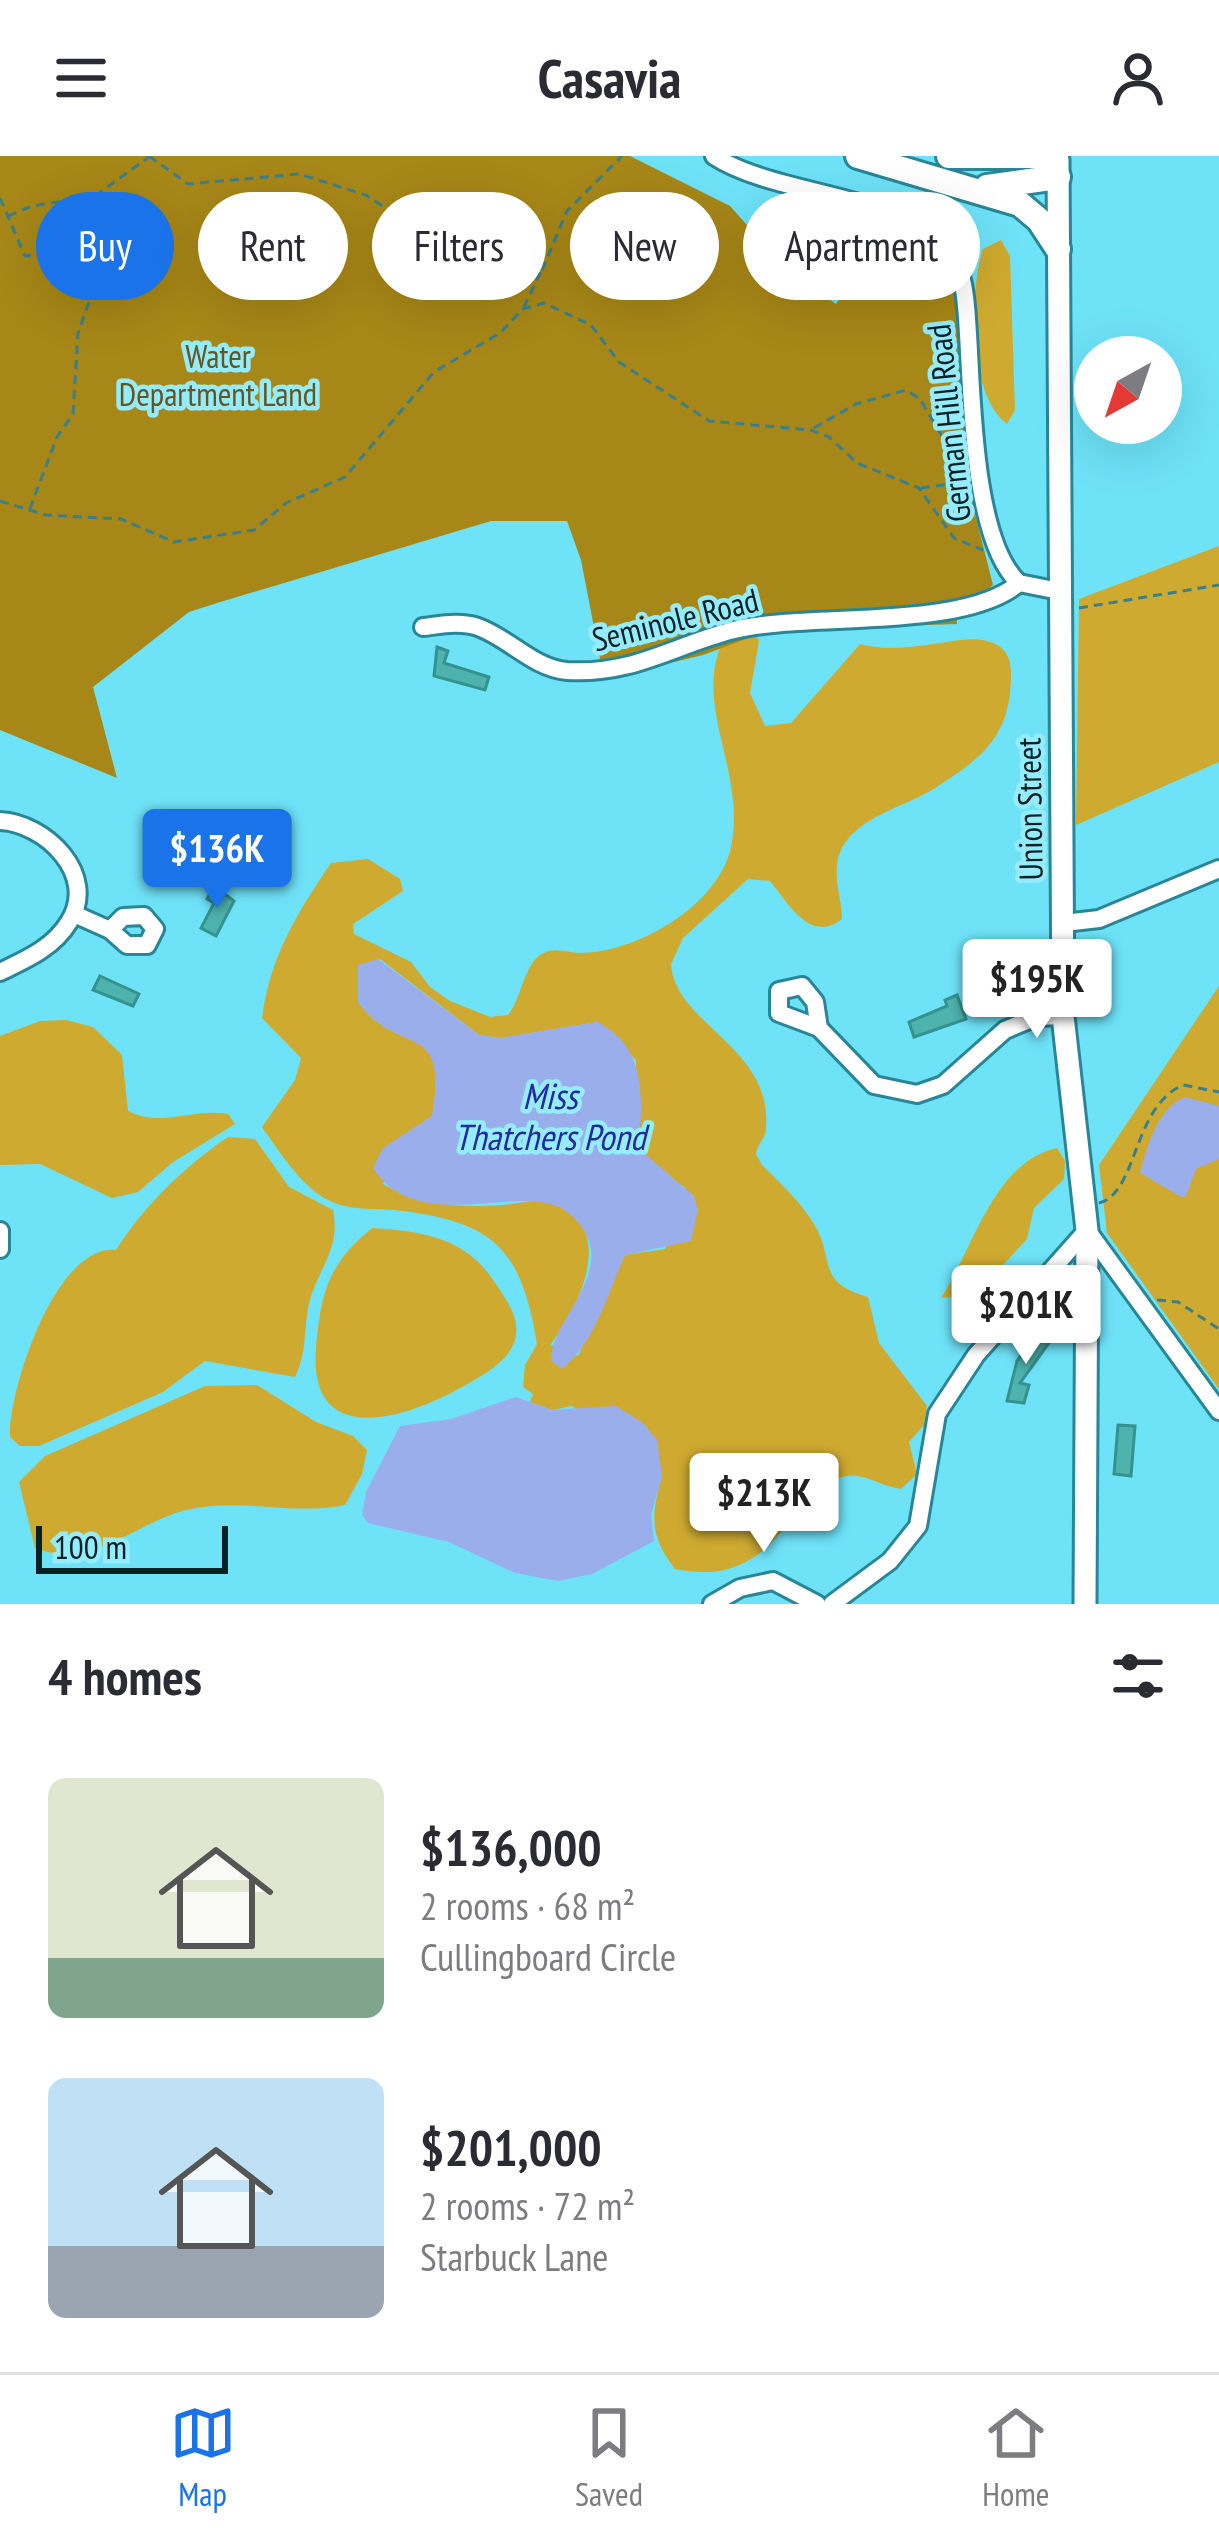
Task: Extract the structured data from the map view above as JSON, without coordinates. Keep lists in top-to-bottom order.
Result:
{
  "streets": {
    "main road": ["Union Street"],
    "street": ["German Hill Road", "Seminole Road"]
  },
  "crossings": [
    ["German Hill Road", "Seminole Road"]
  ],
  "water": ["Miss Thatchers Pond"],
  "parks": ["Water Department Land"],
  "scale_bar": "100 m",
  "north": "bottom left",
  "page": {
    "header": "Casavia",
    "chip": [
      "Buy",
      "Rent",
      "Filters",
      "New",
      "Apartment"
    ],
    "price": [
      "$136K",
      "$195K",
      "$201K",
      "$213K"
    ],
    "scale": "100 m",
    "heading": "4 homes",
    "list": [
      {
        "name": "$136,000",
        "note": "2 rooms · 68 m² · Cullingboard Circle"
      },
      {
        "name": "$201,000",
        "note": "2 rooms · 72 m² · Starbuck Lane"
      }
    ],
    "tabs": ["Map", "Saved", "Home"]
  }
}
